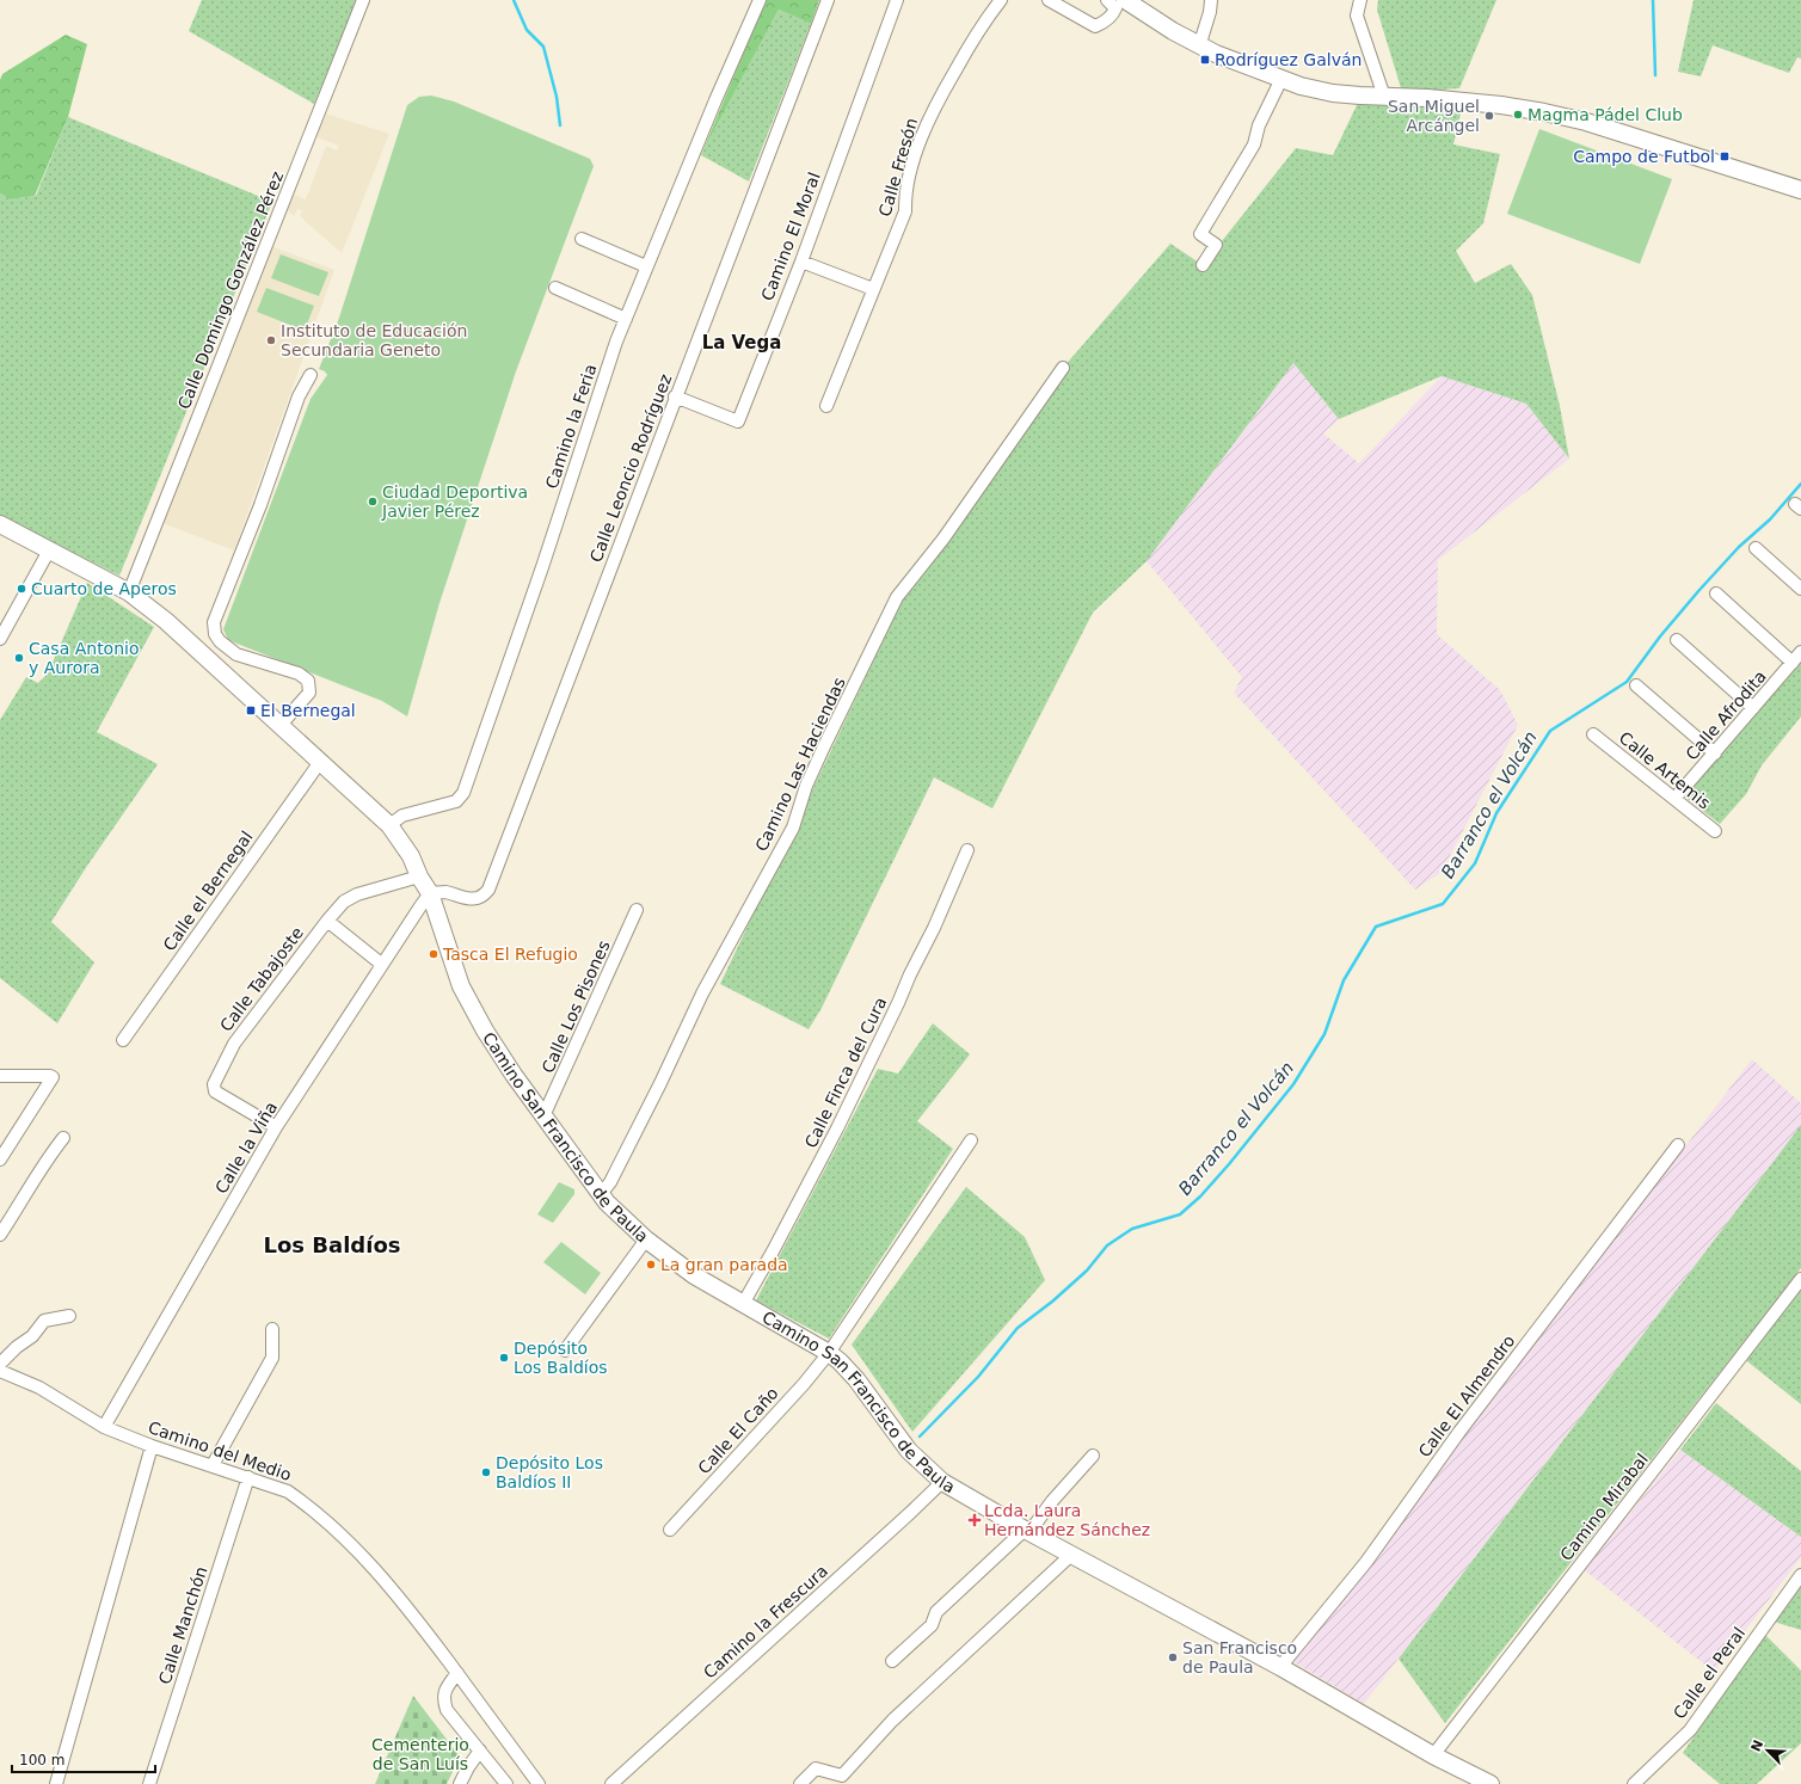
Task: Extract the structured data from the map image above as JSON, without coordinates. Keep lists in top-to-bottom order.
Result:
{
  "streets": {
    "main road": ["Camino San Francisco de Paula"],
    "street": [
      "Calle Fresón",
      "Camino El Moral",
      "Calle Domingo González Pérez",
      "Camino la Feria",
      "Calle Leoncio Rodríguez",
      "Calle Afrodita",
      "Camino Las Haciendas",
      "Calle Artemis",
      "Calle el Bernegal",
      "Calle Tabajoste",
      "Calle Los Pisones",
      "Calle Finca del Cura",
      "Calle la Viña",
      "Calle El Almendro",
      "Calle El Caño",
      "Camino del Medio",
      "Camino Mirabal",
      "Camino la Frescura",
      "Calle Manchón",
      "Calle el Peral"
    ]
  },
  "crossings": [
    ["Camino El Moral", "Calle Leoncio Rodríguez"],
    ["Calle Domingo González Pérez", "Camino San Francisco de Paula"],
    ["Camino la Feria", "Camino San Francisco de Paula"],
    ["Calle Leoncio Rodríguez", "Camino San Francisco de Paula"],
    ["Calle Leoncio Rodríguez", "Calle la Viña"],
    ["Calle Afrodita", "Calle Artemis"],
    ["Camino Las Haciendas", "Camino San Francisco de Paula"],
    ["Calle el Bernegal", "Camino San Francisco de Paula"],
    ["Calle Tabajoste", "Camino San Francisco de Paula"],
    ["Calle Tabajoste", "Calle la Viña"],
    ["Calle Los Pisones", "Camino San Francisco de Paula"],
    ["Calle Finca del Cura", "Camino San Francisco de Paula"],
    ["Camino San Francisco de Paula", "Calle la Viña"],
    ["Camino San Francisco de Paula", "Calle El Almendro"],
    ["Camino San Francisco de Paula", "Calle El Caño"],
    ["Camino San Francisco de Paula", "Camino Mirabal"],
    ["Camino San Francisco de Paula", "Camino la Frescura"],
    ["Calle la Viña", "Camino del Medio"],
    ["Camino del Medio", "Calle Manchón"]
  ],
  "districts": ["La Vega", "Los Baldíos"],
  "water": ["Barranco el Volcán"],
  "parks": ["Cementerio de San Luís"],
  "places": {
    "transit": ["Rodríguez Galván", "Campo de Futbol", "El Bernegal"],
    "other": [
      "Magma Pádel Club",
      "San Miguel Arcángel",
      "Instituto de Educación Secundaria Geneto",
      "Ciudad Deportiva Javier Pérez",
      "Cuarto de Aperos",
      "Casa Antonio y Aurora",
      "Tasca El Refugio",
      "La gran parada",
      "Depósito Los Baldíos",
      "Depósito Los Baldíos II",
      "San Francisco de Paula"
    ],
    "health": ["Lcda. Laura Hernández Sánchez"]
  },
  "scale_bar": "100 m",
  "north": "top left"
}
